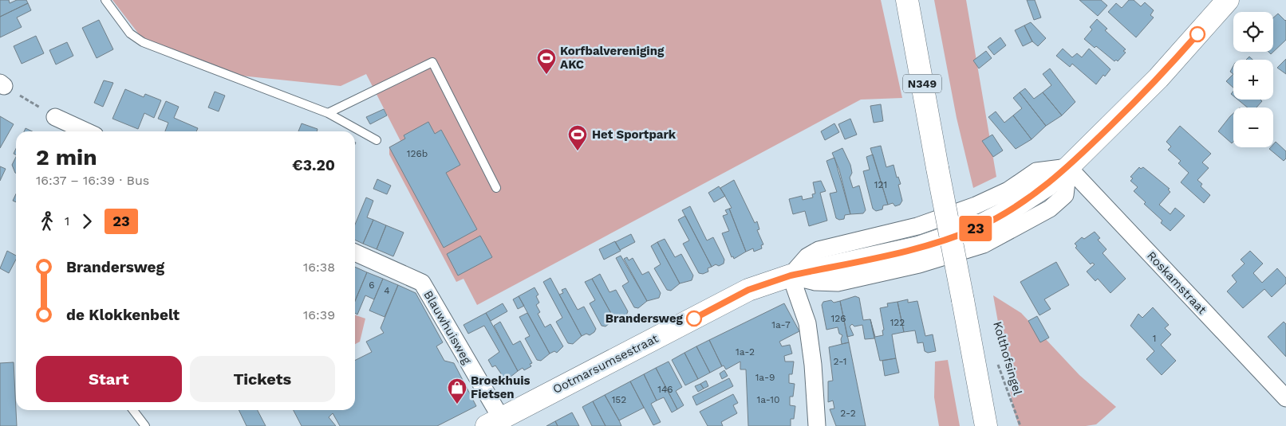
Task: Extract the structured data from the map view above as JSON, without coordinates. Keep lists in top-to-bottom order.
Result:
{
  "streets": {
    "street": [
      "N349",
      "Roskamstraat",
      "Blauwhuisweg",
      "Ootmarsumsestraat"
    ],
    "path": ["Kolthofsingel"]
  },
  "crossings": [
    ["Roskamstraat", "Ootmarsumsestraat"],
    ["Blauwhuisweg", "Ootmarsumsestraat"]
  ],
  "places": {
    "sports": ["Korfbalvereniging AKC", "Het Sportpark"],
    "other": ["Brandersweg"],
    "shop": ["Broekhuis Fietsen"]
  },
  "lines": ["bus line 23"],
  "house_numbers": [
    "126b",
    "121",
    "6",
    "4",
    "126",
    "122",
    "1a-7",
    "1",
    "1a-2",
    "2-1",
    "1a-9",
    "146",
    "152",
    "1a-10",
    "2-2"
  ],
  "page": {
    "on_map": "23",
    "map_buttons": ["+", "−"],
    "heading": ["2 min", "16:37 – 16:39 · Bus", "€3.20"],
    "legs": ["1", "23"],
    "list": [
      {
        "name": "Brandersweg",
        "value": "16:38"
      },
      {
        "name": "de Klokkenbelt",
        "value": "16:39"
      }
    ],
    "buttons": ["Start", "Tickets"]
  }
}
